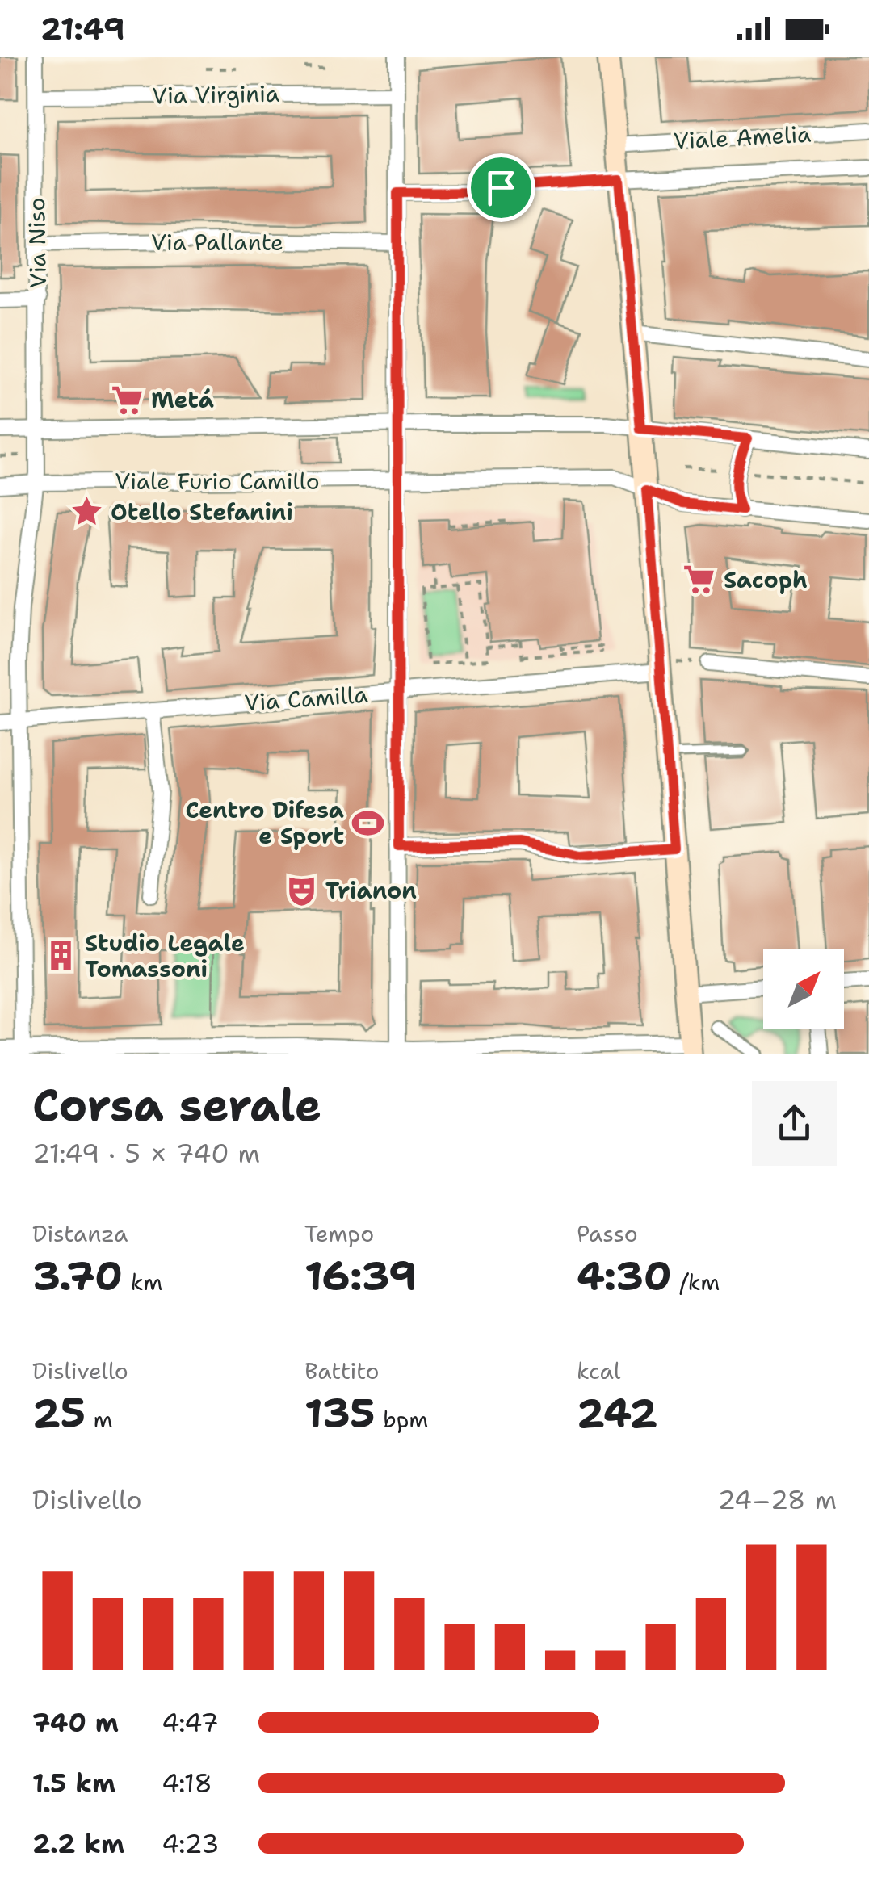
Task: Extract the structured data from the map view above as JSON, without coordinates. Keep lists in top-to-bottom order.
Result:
{
  "streets": {
    "street": [
      "Via Virginia",
      "Viale Amelia",
      "Via Pallante",
      "Via Niso",
      "Viale Furio Camillo",
      "Via Camilla"
    ]
  },
  "crossings": [
    ["Via Virginia", "Via Niso"],
    ["Via Pallante", "Via Niso"]
  ],
  "places": {
    "supermarket": ["Metá", "Sacoph"],
    "place": ["Otello Stefanini"],
    "sports": ["Centro Difesa e Sport"],
    "theatre": ["Trianon"],
    "building": ["Studio Legale Tomassoni"]
  },
  "north": "top right",
  "page": {
    "status": "21:49",
    "heading": ["Corsa serale", "21:49 · 5 × 740 m"],
    "stats": [
      ["Distanza", "3.70 km"],
      ["Tempo", "16:39"],
      ["Passo", "4:30 /km"],
      ["Dislivello", "25 m"],
      ["Battito", "135 bpm"],
      ["kcal", "242"]
    ],
    "chart": ["Dislivello", "24–28 m"],
    "list": [
      {
        "name": "740 m",
        "note": "4:47"
      },
      {
        "name": "1.5 km",
        "note": "4:18"
      },
      {
        "name": "2.2 km",
        "note": "4:23"
      }
    ]
  }
}
